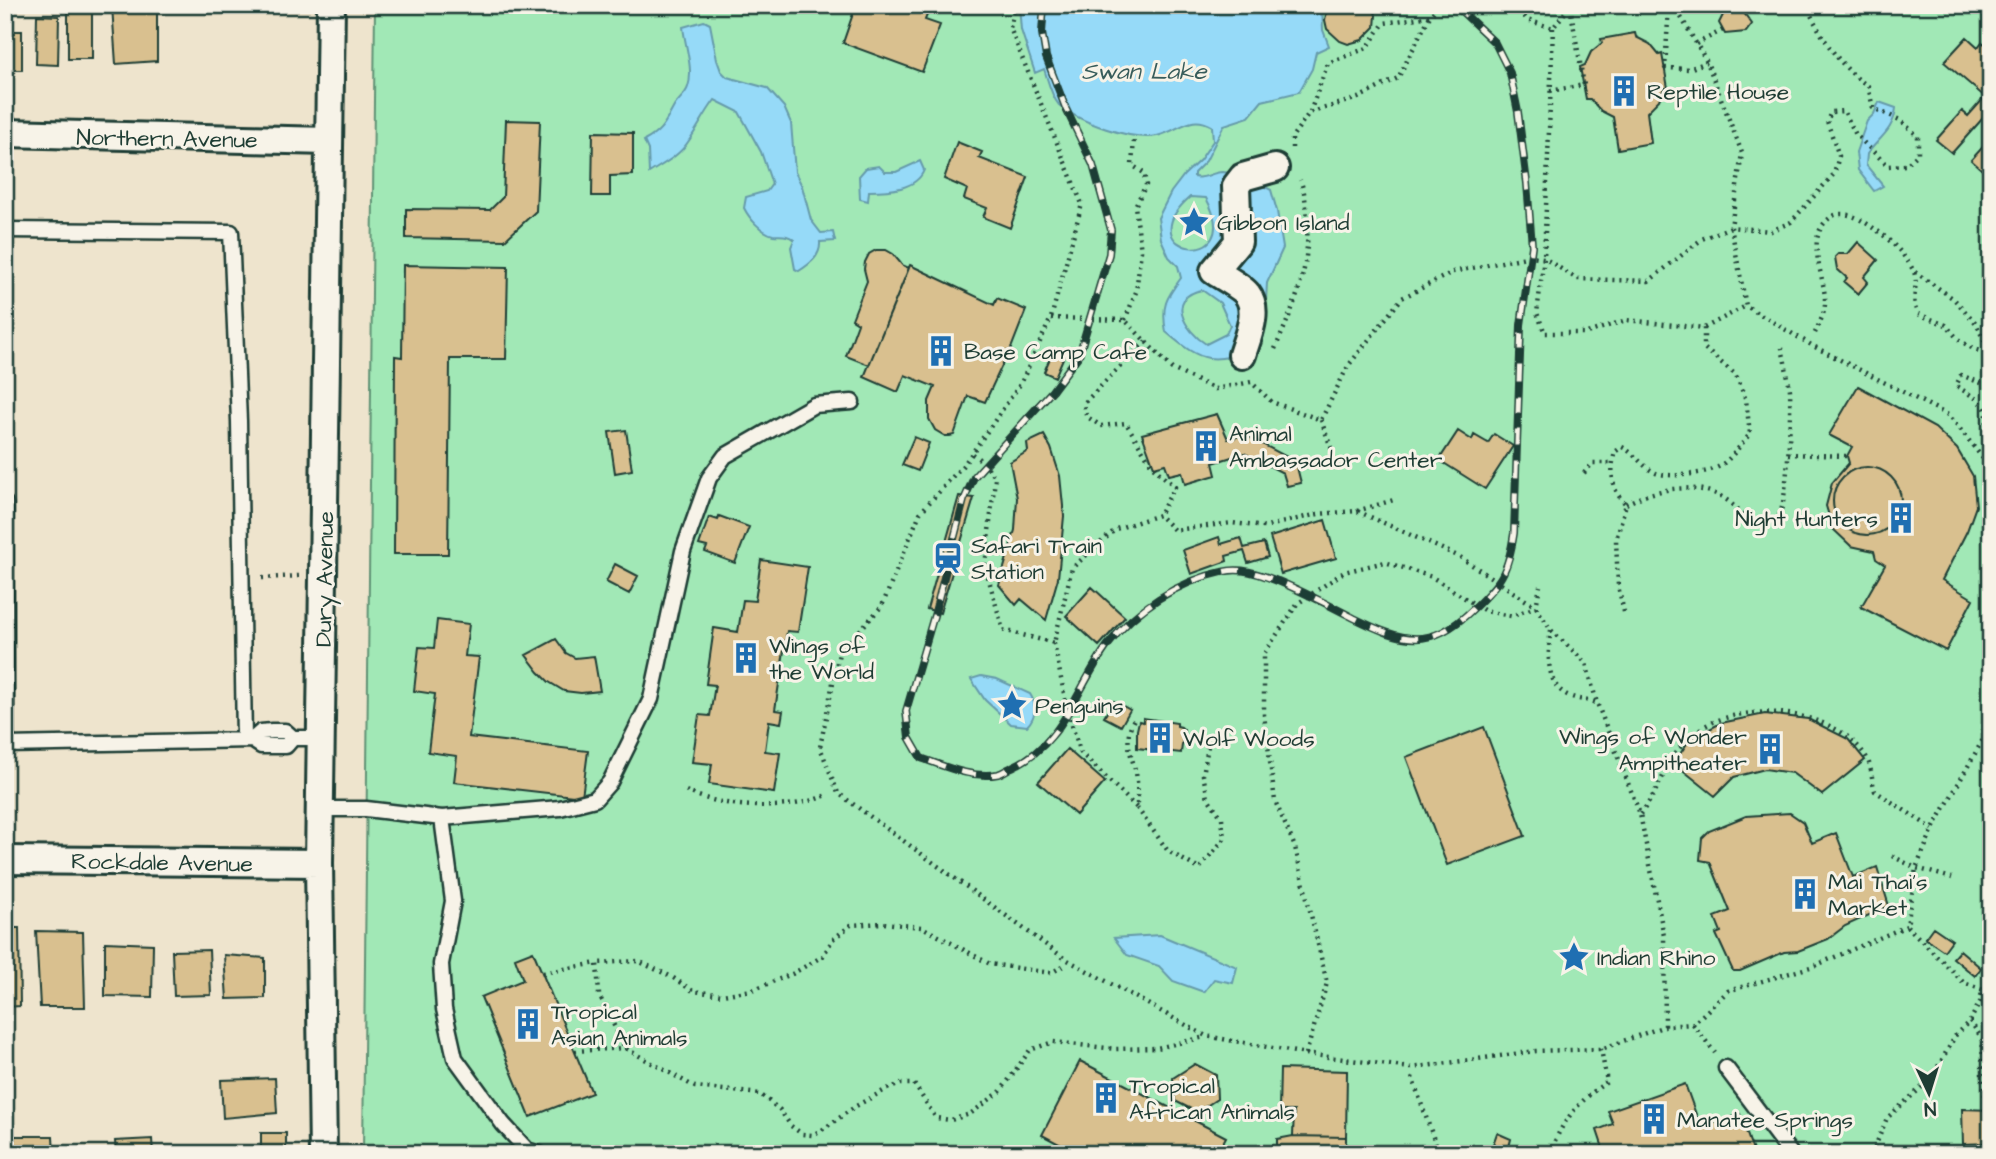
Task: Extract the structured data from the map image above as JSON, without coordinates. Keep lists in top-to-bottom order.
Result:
{
  "streets": {
    "street": ["Northern Avenue", "Dury Avenue", "Rockdale Avenue"]
  },
  "crossings": [
    ["Northern Avenue", "Dury Avenue"],
    ["Dury Avenue", "Rockdale Avenue"]
  ],
  "water": ["Swan Lake"],
  "places": {
    "building": [
      "Reptile House",
      "Base Camp Cafe",
      "Animal Ambassador Center",
      "Night Hunters",
      "Wings of the World",
      "Wolf Woods",
      "Wings of Wonder Ampitheater",
      "Mai Thai's Market",
      "Tropical Asian Animals",
      "Tropical African Animals",
      "Manatee Springs"
    ],
    "place": ["Gibbon Island", "Penguins", "Indian Rhino"],
    "station": ["Safari Train Station"]
  },
  "north": "bottom"
}
